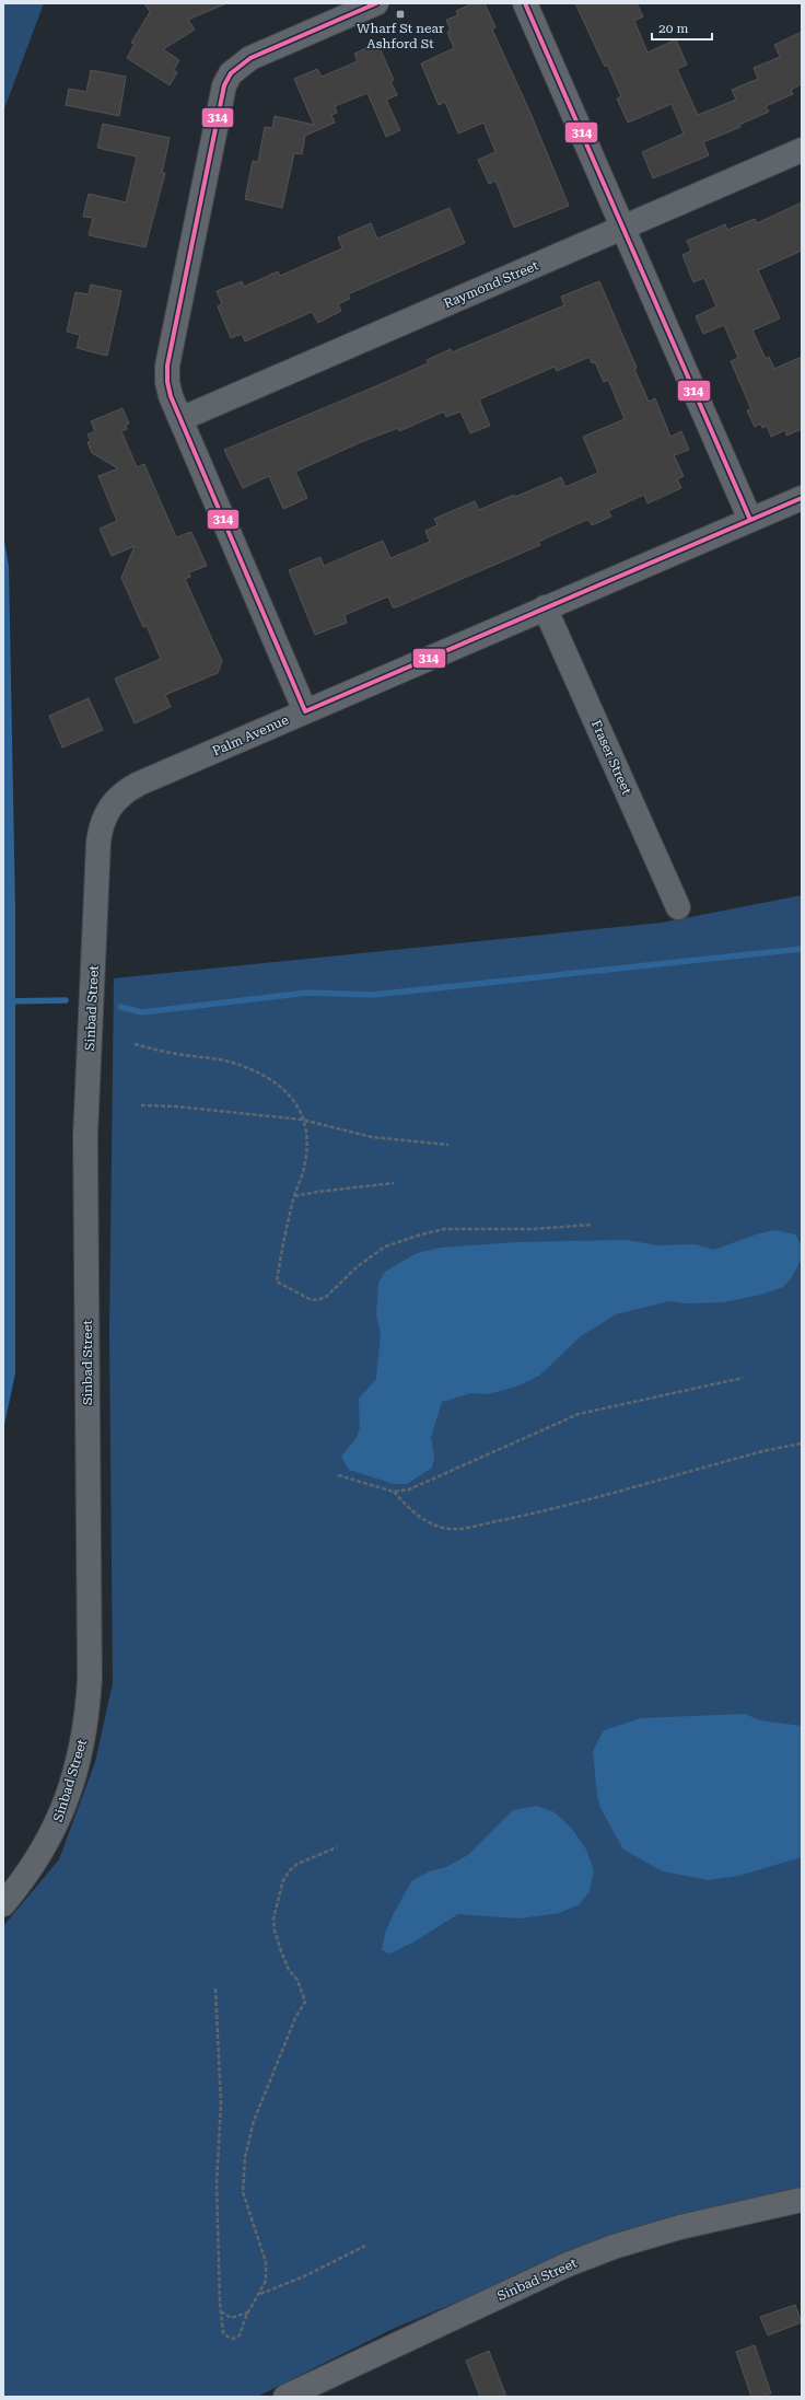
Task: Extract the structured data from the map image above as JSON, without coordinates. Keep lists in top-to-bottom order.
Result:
{
  "streets": {
    "street": [
      "Raymond Street",
      "Palm Avenue",
      "Fraser Street",
      "Sinbad Street"
    ]
  },
  "crossings": [
    ["Palm Avenue", "Fraser Street"],
    ["Palm Avenue", "Sinbad Street"]
  ],
  "places": {
    "transit": ["Wharf St near Ashford St"]
  },
  "lines": ["transit line 314"],
  "scale_bar": "20 m"
}
